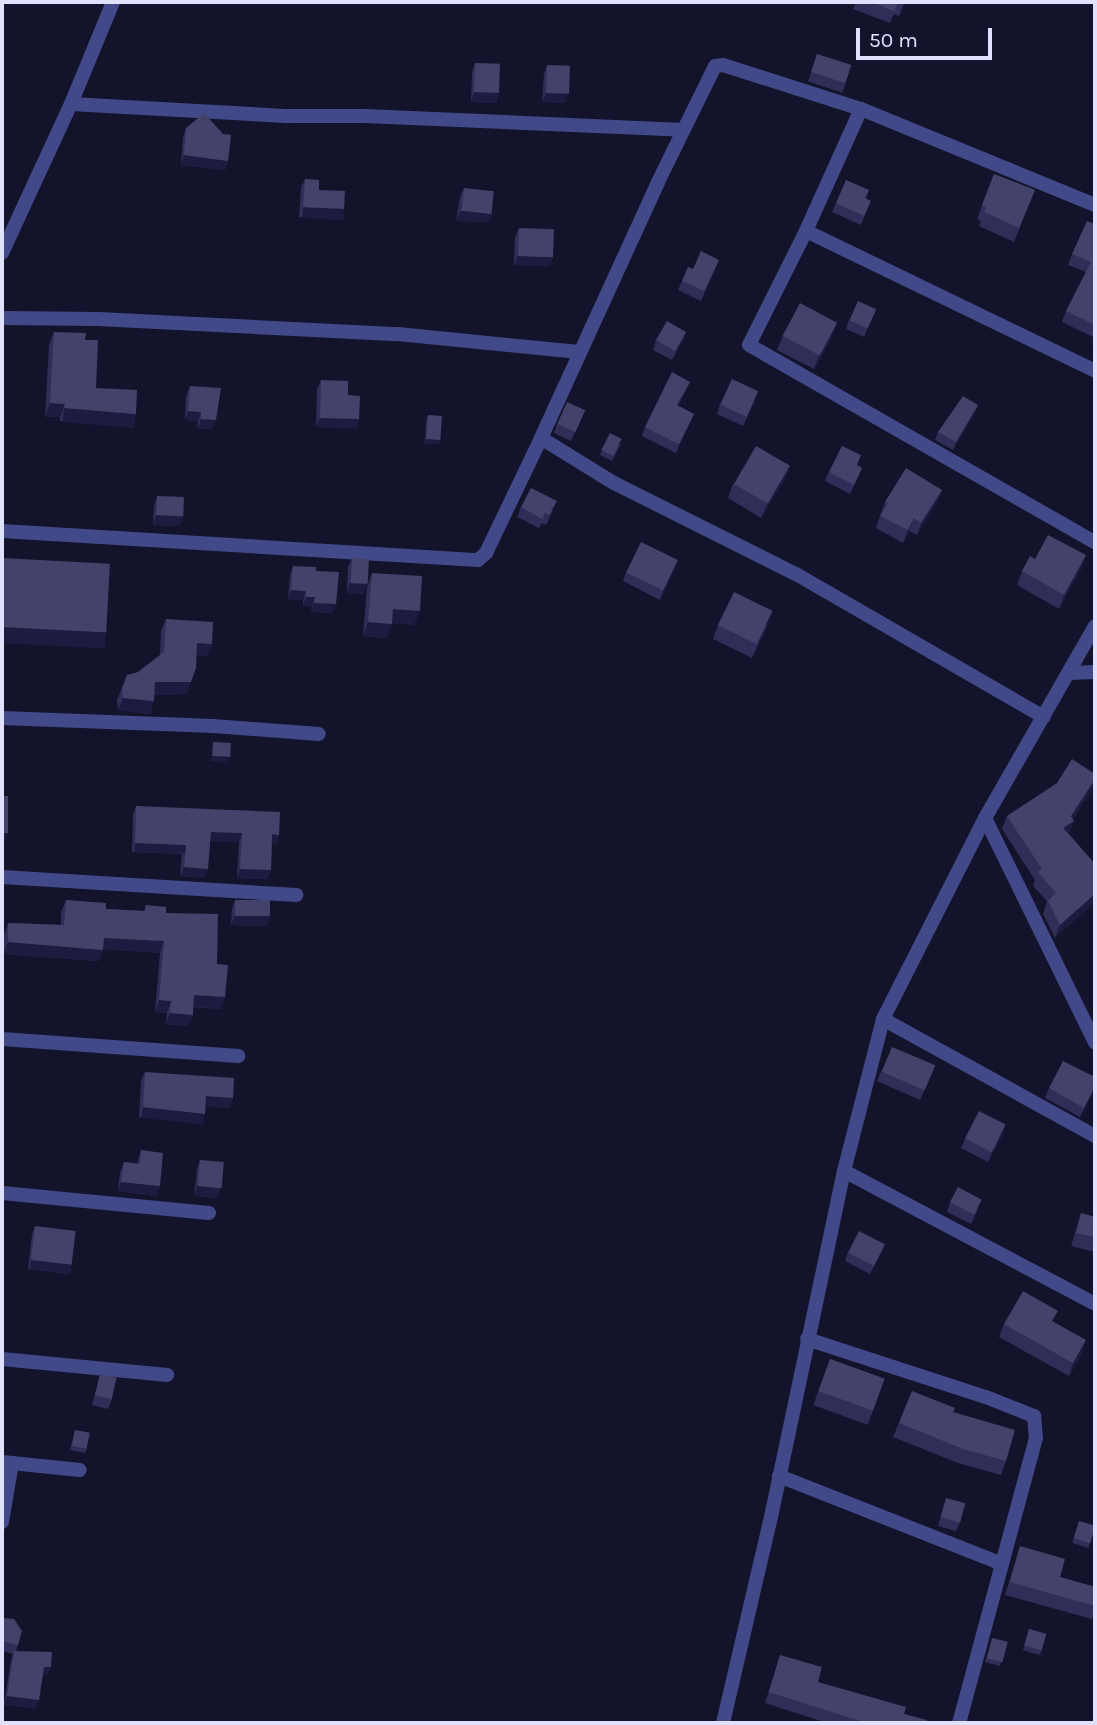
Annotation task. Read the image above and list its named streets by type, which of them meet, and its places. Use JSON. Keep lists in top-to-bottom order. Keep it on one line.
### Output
{"scale_bar":"50 m"}
